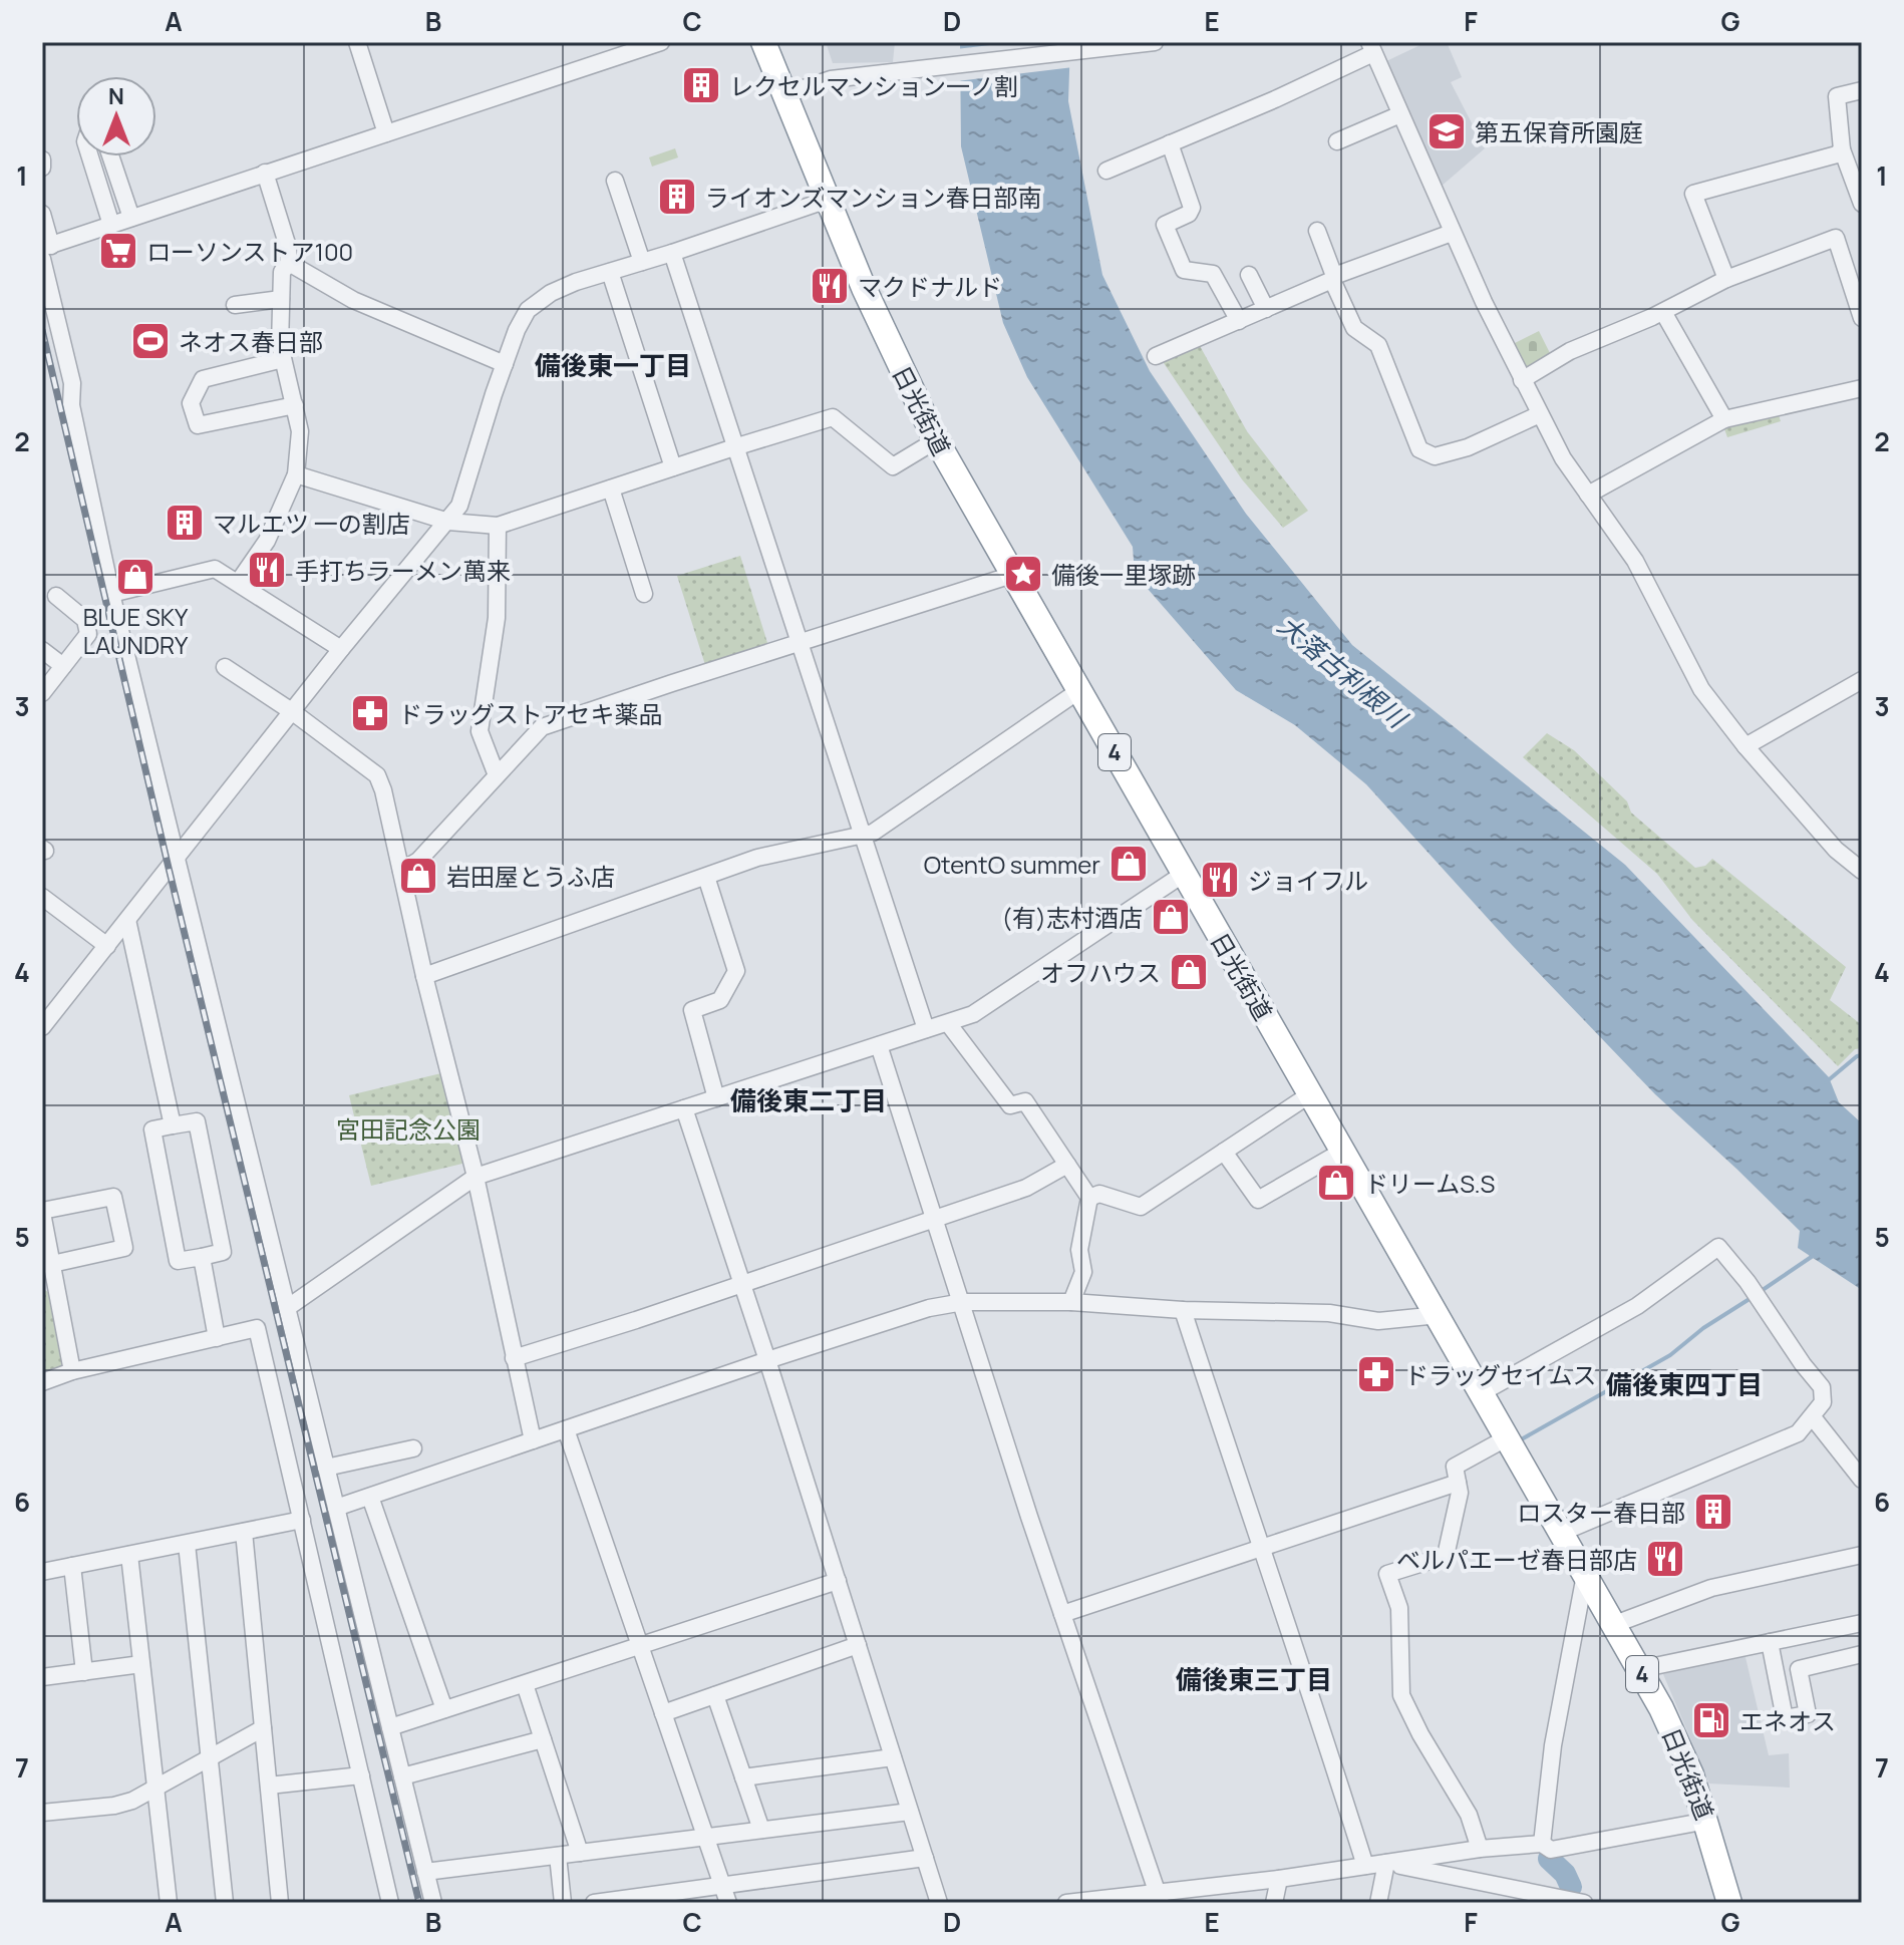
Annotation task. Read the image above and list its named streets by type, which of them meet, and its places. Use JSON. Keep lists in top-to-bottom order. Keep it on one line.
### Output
{"streets":{"highway":["日光街道","4"]},"districts":["備後東一丁目","備後東二丁目","備後東四丁目","備後東三丁目"],"water":["大落古利根川"],"parks":["宮田記念公園"],"places":{"building":["レクセルマンション一ノ割","ライオンズマンション春日部南","マルエツ 一の割店","ロスター春日部"],"school or university":["第五保育所園庭"],"supermarket":["ローソンストア100"],"restaurant":["マクドナルド","手打ちラーメン萬来","ジョイフル","ベルパエーゼ春日部店"],"sports":["ネオス春日部"],"place":["備後一里塚跡"],"shop":["BLUE SKY LAUNDRY","OtentO summer","岩田屋とうふ店","(有)志村酒店","オフハウス","ドリームS.S"],"pharmacy":["ドラッグストアセキ薬品","ドラッグセイムス"],"fuel station":["エネオス"]},"north":"top","grid":{"columns":["A","B","C","D","E","F","G"],"rows":["1","2","3","4","5","6","7"]}}
